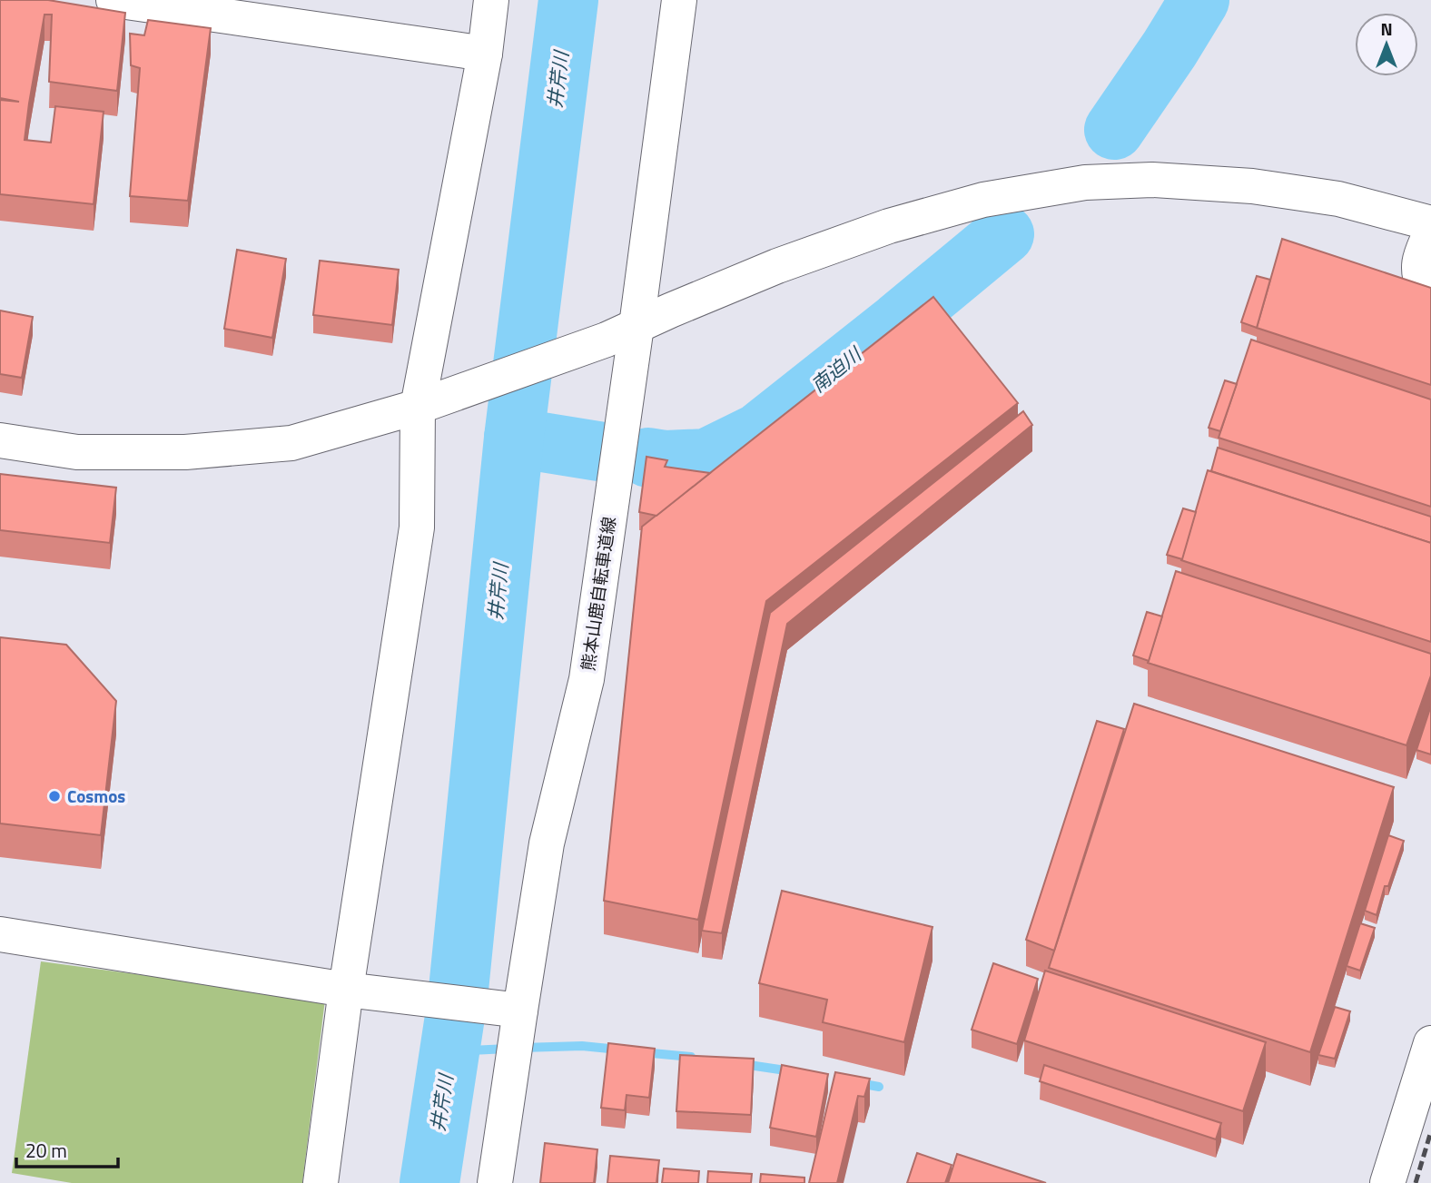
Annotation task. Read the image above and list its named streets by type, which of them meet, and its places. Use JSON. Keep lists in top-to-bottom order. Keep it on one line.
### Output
{"streets":{"street":["熊本山鹿自転車道線"]},"water":["井芹川","南迫川"],"places":["Cosmos"],"scale_bar":"20 m","north":"top"}
